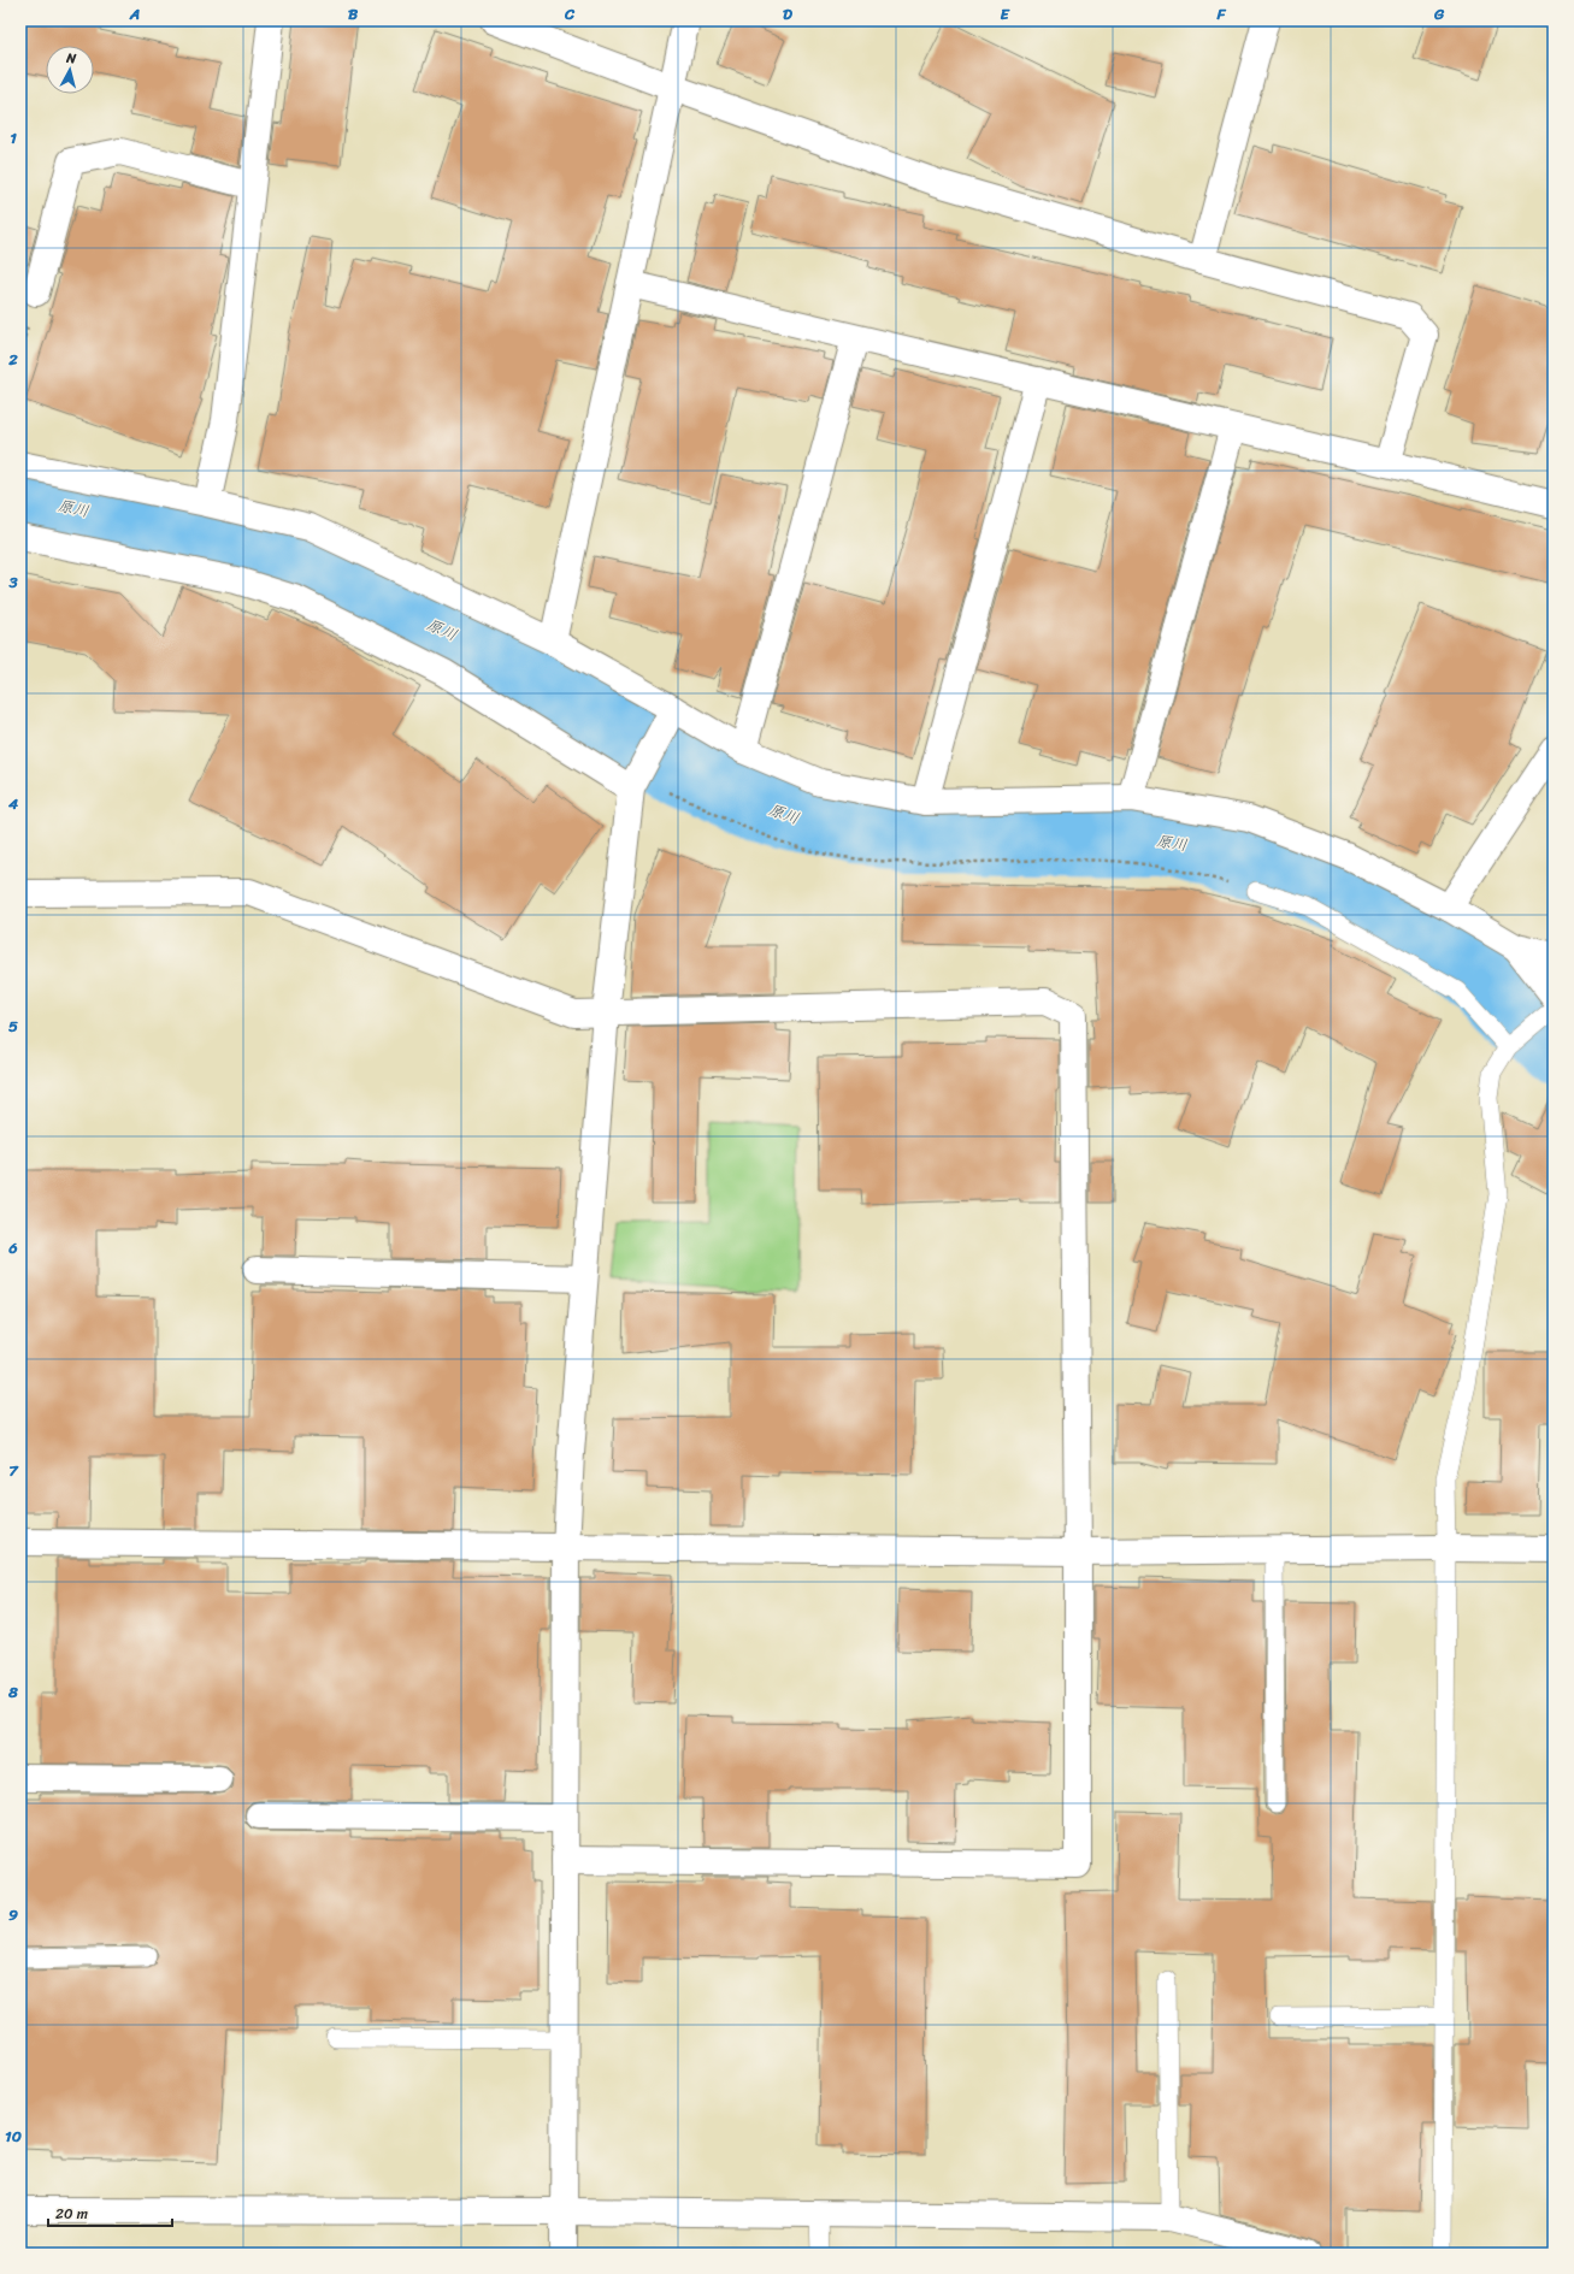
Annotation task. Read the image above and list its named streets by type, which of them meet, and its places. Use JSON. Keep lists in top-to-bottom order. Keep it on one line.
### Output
{"water":["原川"],"scale_bar":"20 m","north":"top","grid":{"columns":["A","B","C","D","E","F","G"],"rows":["1","2","3","4","5","6","7","8","9","10"]}}
